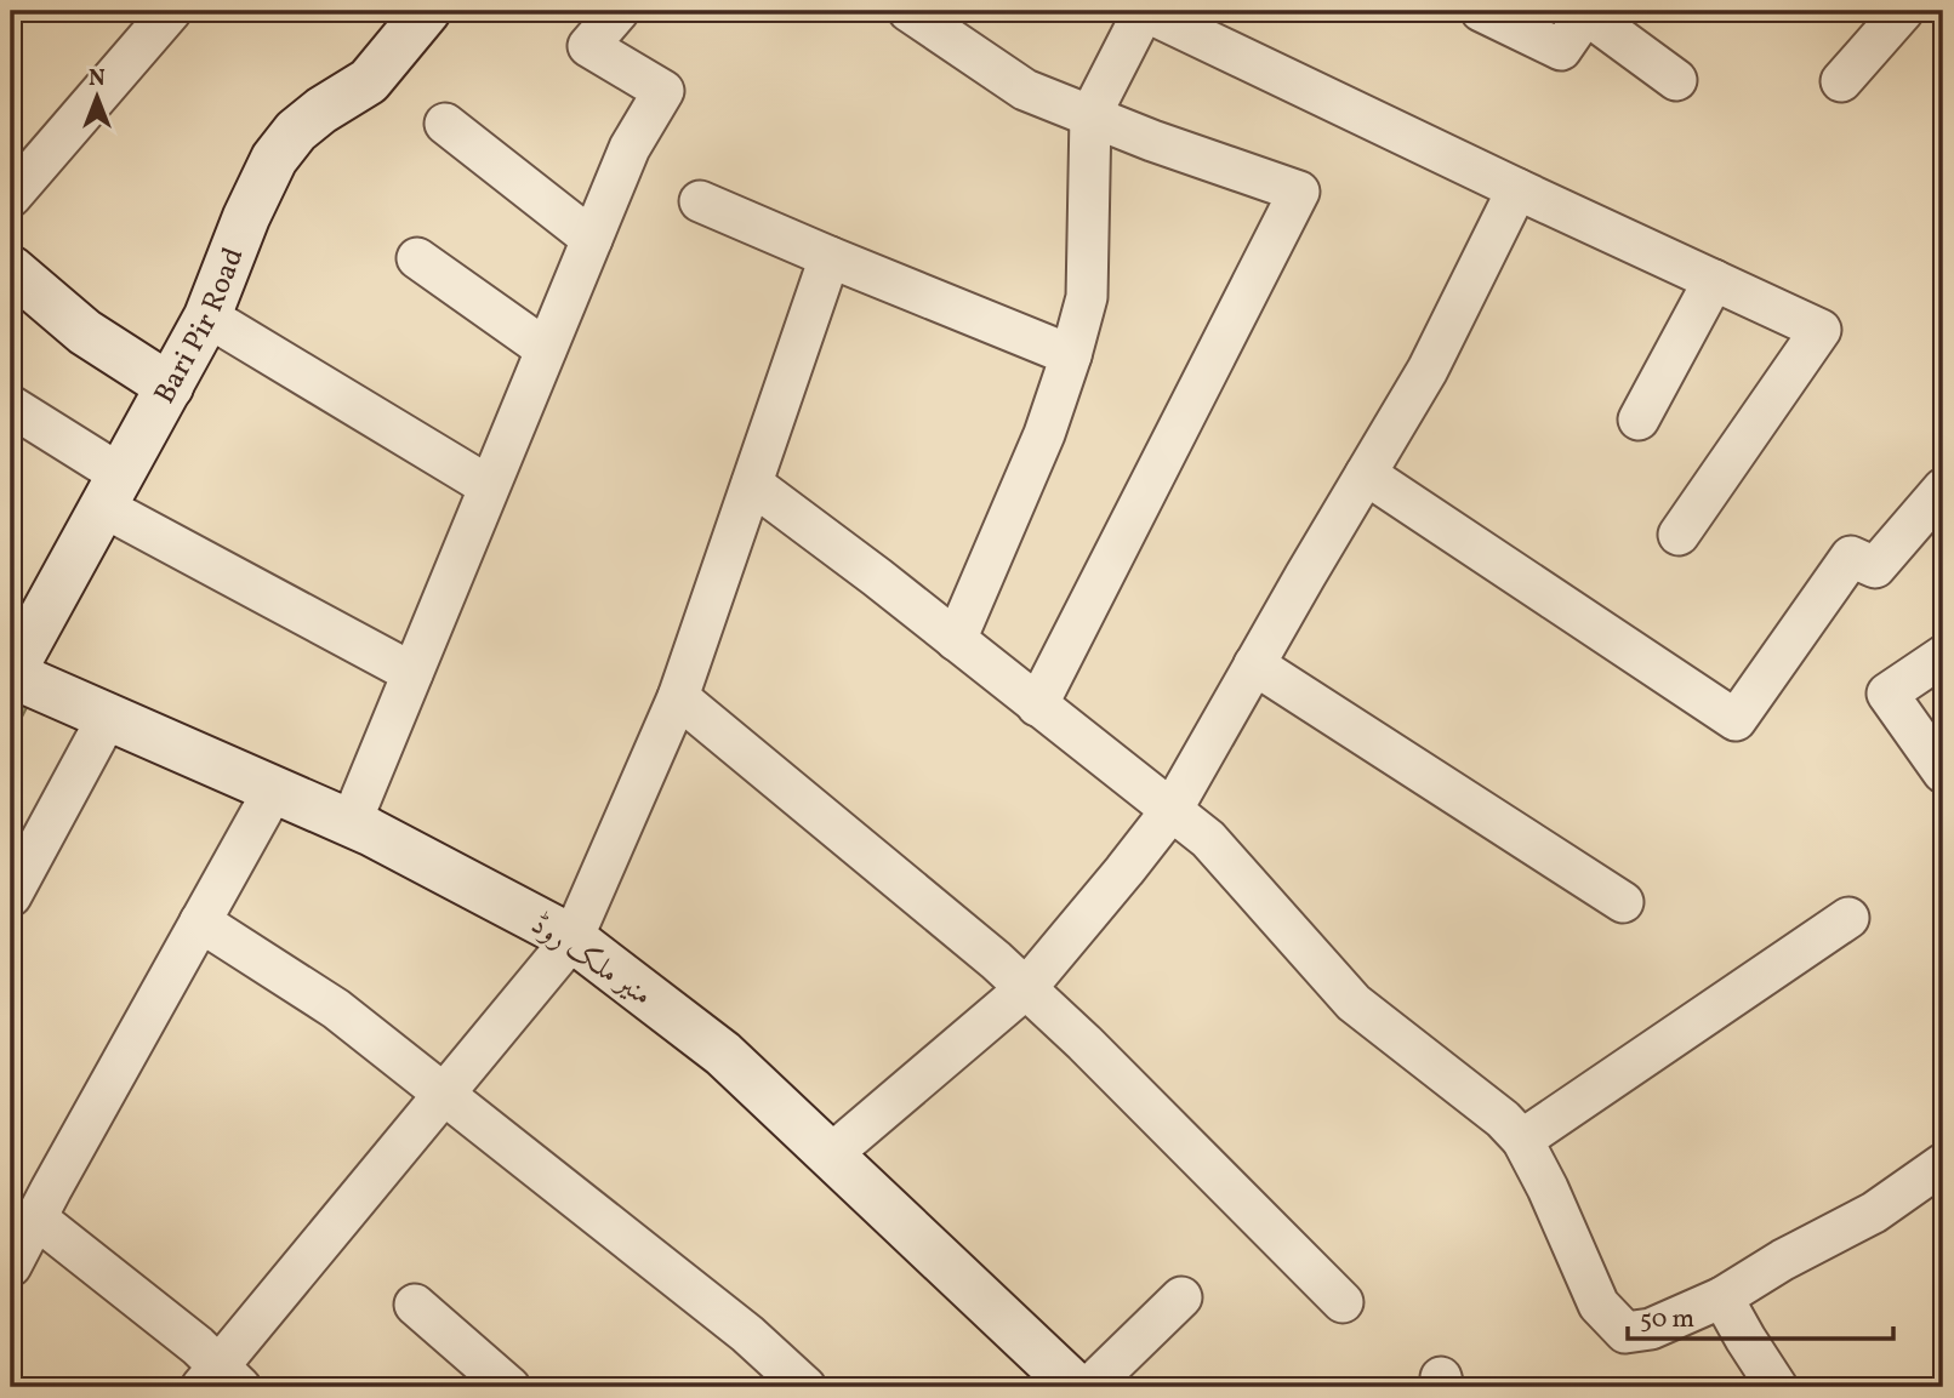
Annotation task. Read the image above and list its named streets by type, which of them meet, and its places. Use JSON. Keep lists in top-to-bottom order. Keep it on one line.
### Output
{"streets":{"street":["Bari Pir Road","منیر ملک روڈ"]},"crossings":[["Bari Pir Road","منیر ملک روڈ"]],"scale_bar":"50 m","north":"top"}
